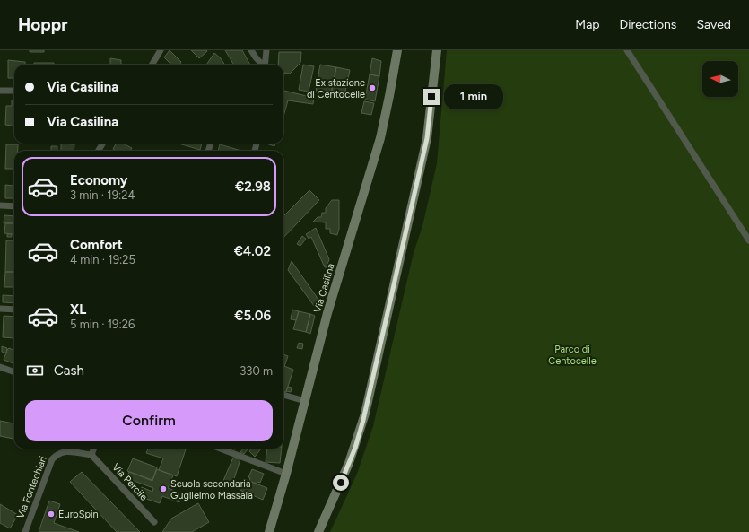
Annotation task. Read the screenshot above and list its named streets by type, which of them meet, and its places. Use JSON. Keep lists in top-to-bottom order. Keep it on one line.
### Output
{"streets":{"main road":["Via Casilina"],"street":["Via Percile","Via Fontechiari"]},"crossings":[["Via Percile","Via Fontechiari"]],"parks":["Parco di Centocelle"],"places":["Ex stazione di Centocelle","Scuola secondaria Guglielmo Massaia","EuroSpin"],"north":"left","page":{"header":"Hoppr","nav":["Map","Directions","Saved"],"banner":["Via Casilina","Via Casilina"],"bubble":"1 min","list":[{"name":"Economy","note":"3 min · 19:24","value":"€2.98"},{"name":"Comfort","note":"4 min · 19:25","value":"€4.02"},{"name":"XL","note":"5 min · 19:26","value":"€5.06"}],"pay":["Cash","330 m"],"buttons":"Confirm"}}
